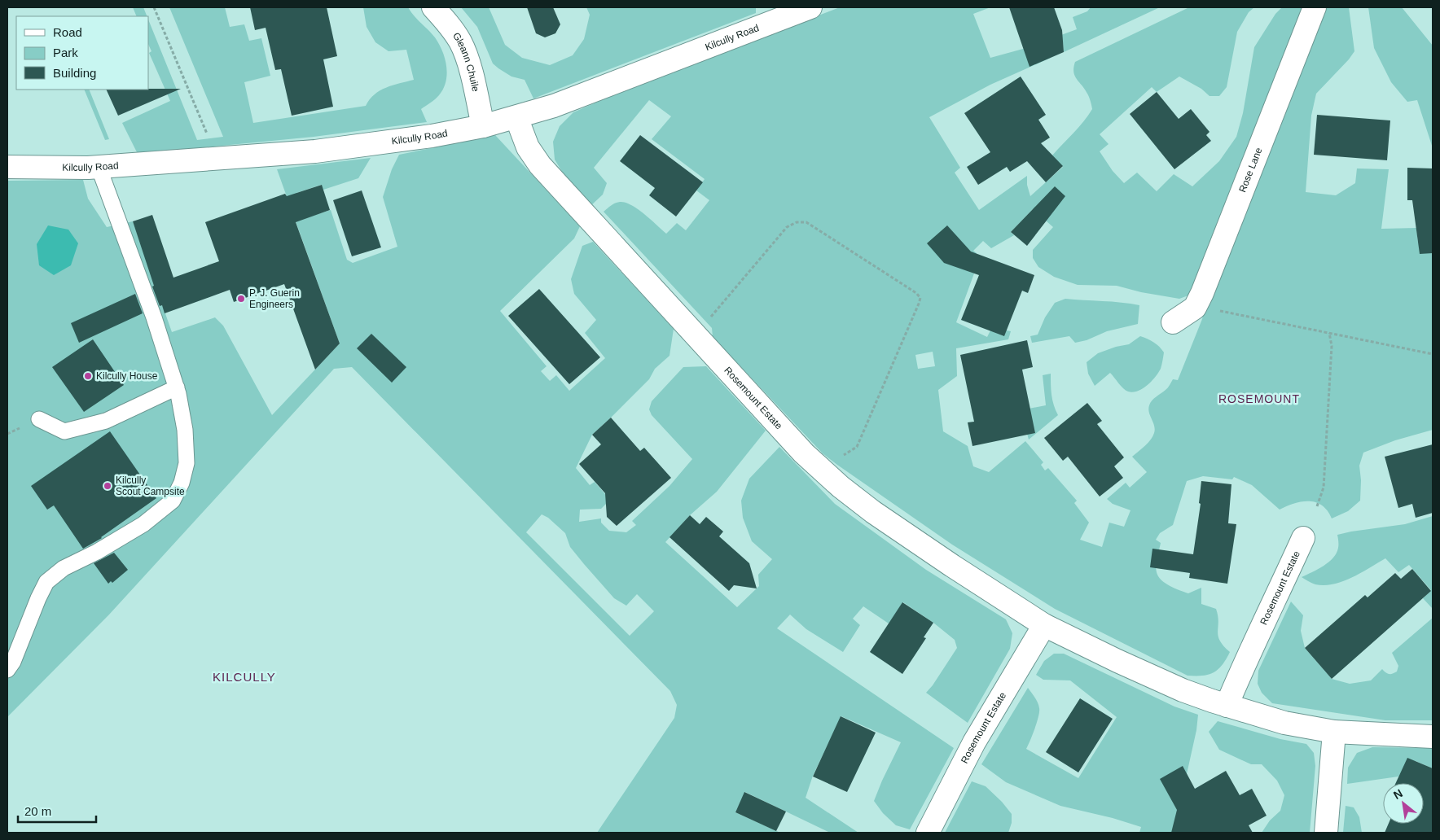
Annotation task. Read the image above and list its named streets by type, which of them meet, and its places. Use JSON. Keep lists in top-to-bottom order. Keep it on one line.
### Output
{"streets":{"street":["Kilcully Road","Gleann Chuile","Rose Lane","Rosemount Estate"]},"crossings":[["Kilcully Road","Gleann Chuile"],["Kilcully Road","Rosemount Estate"]],"districts":["ROSEMOUNT","KILCULLY"],"places":["P. J. Guerin Engineers","Kilcully House","Kilcully Scout Campsite"],"legend":["Road","Park","Building"],"scale_bar":"20 m","north":"top left"}
